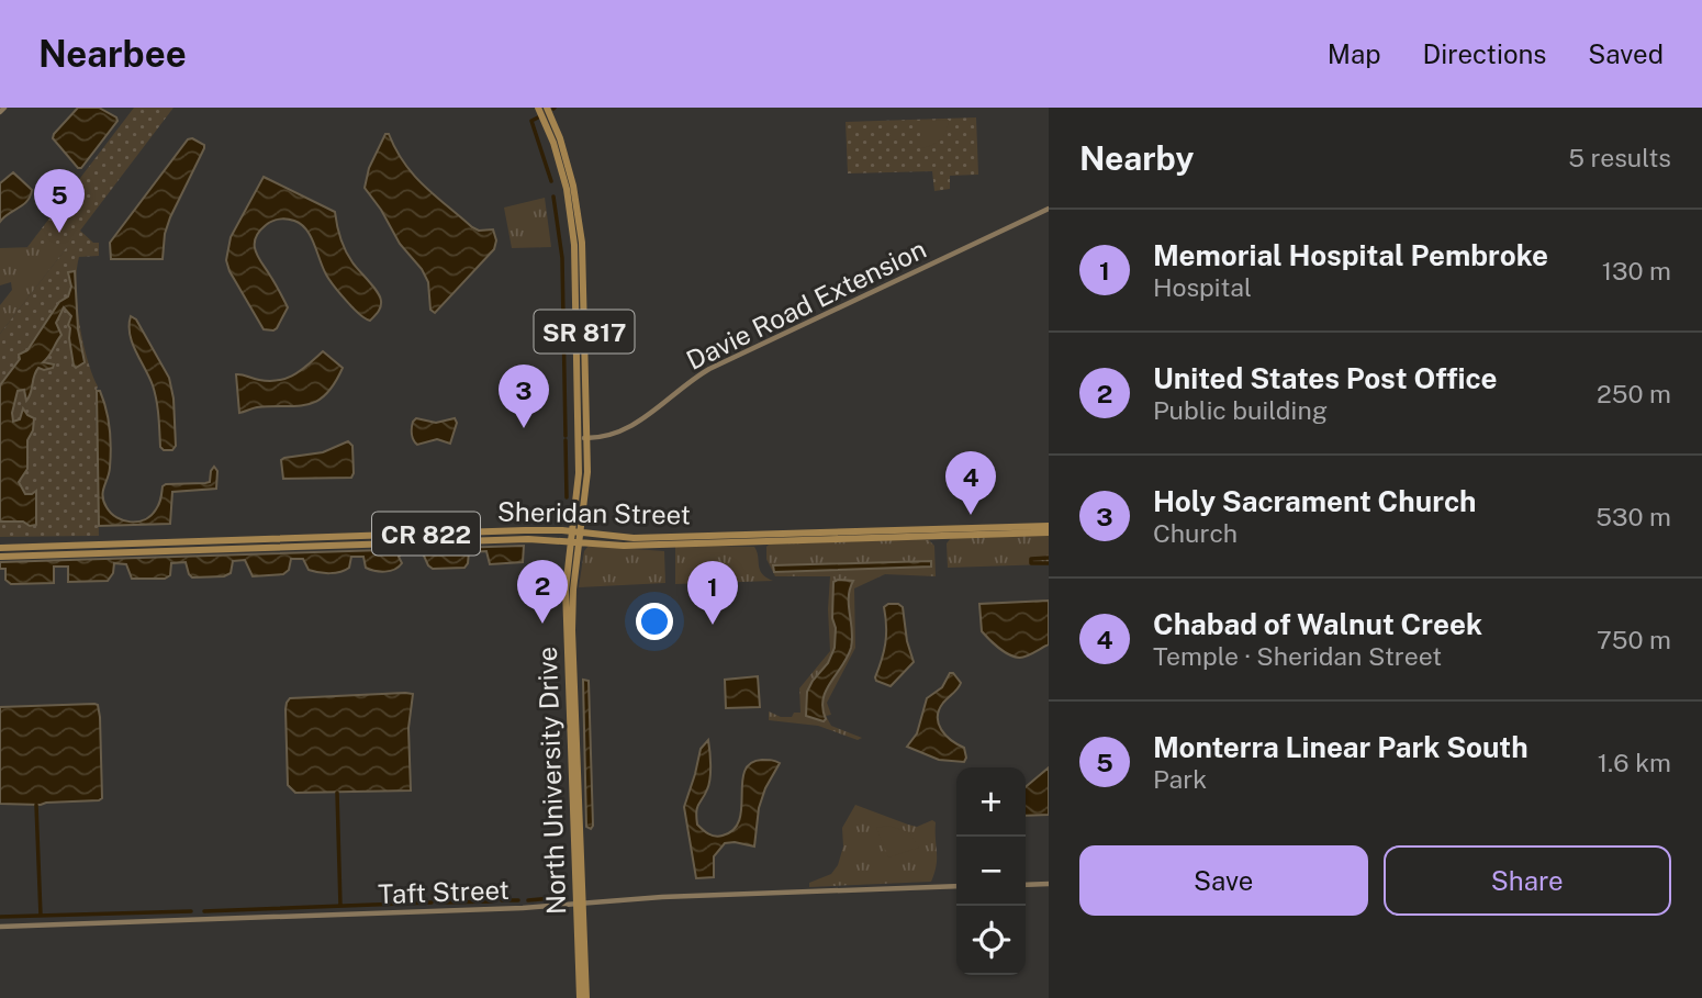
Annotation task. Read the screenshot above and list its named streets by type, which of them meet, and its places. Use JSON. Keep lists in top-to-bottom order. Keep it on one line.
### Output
{"streets":{"main road":["SR 817","Sheridan Street","CR 822","North University Drive"],"street":["Davie Road Extension","Taft Street"]},"crossings":[["Davie Road Extension","North University Drive"],["Sheridan Street","North University Drive"],["North University Drive","Taft Street"]],"page":{"header":"Nearbee","nav":["Map","Directions","Saved"],"heading":["Nearby","5 results"],"pins":["5","3","4","2","1"],"list":[{"mark":"1","name":"Memorial Hospital Pembroke","note":"Hospital","value":"130 m"},{"mark":"2","name":"United States Post Office","note":"Public building","value":"250 m"},{"mark":"3","name":"Holy Sacrament Church","note":"Church","value":"530 m"},{"mark":"4","name":"Chabad of Walnut Creek","note":"Temple · Sheridan Street","value":"750 m"},{"mark":"5","name":"Monterra Linear Park South","note":"Park","value":"1.6 km"}],"map_buttons":["+","−"],"buttons":["Save","Share"]}}
